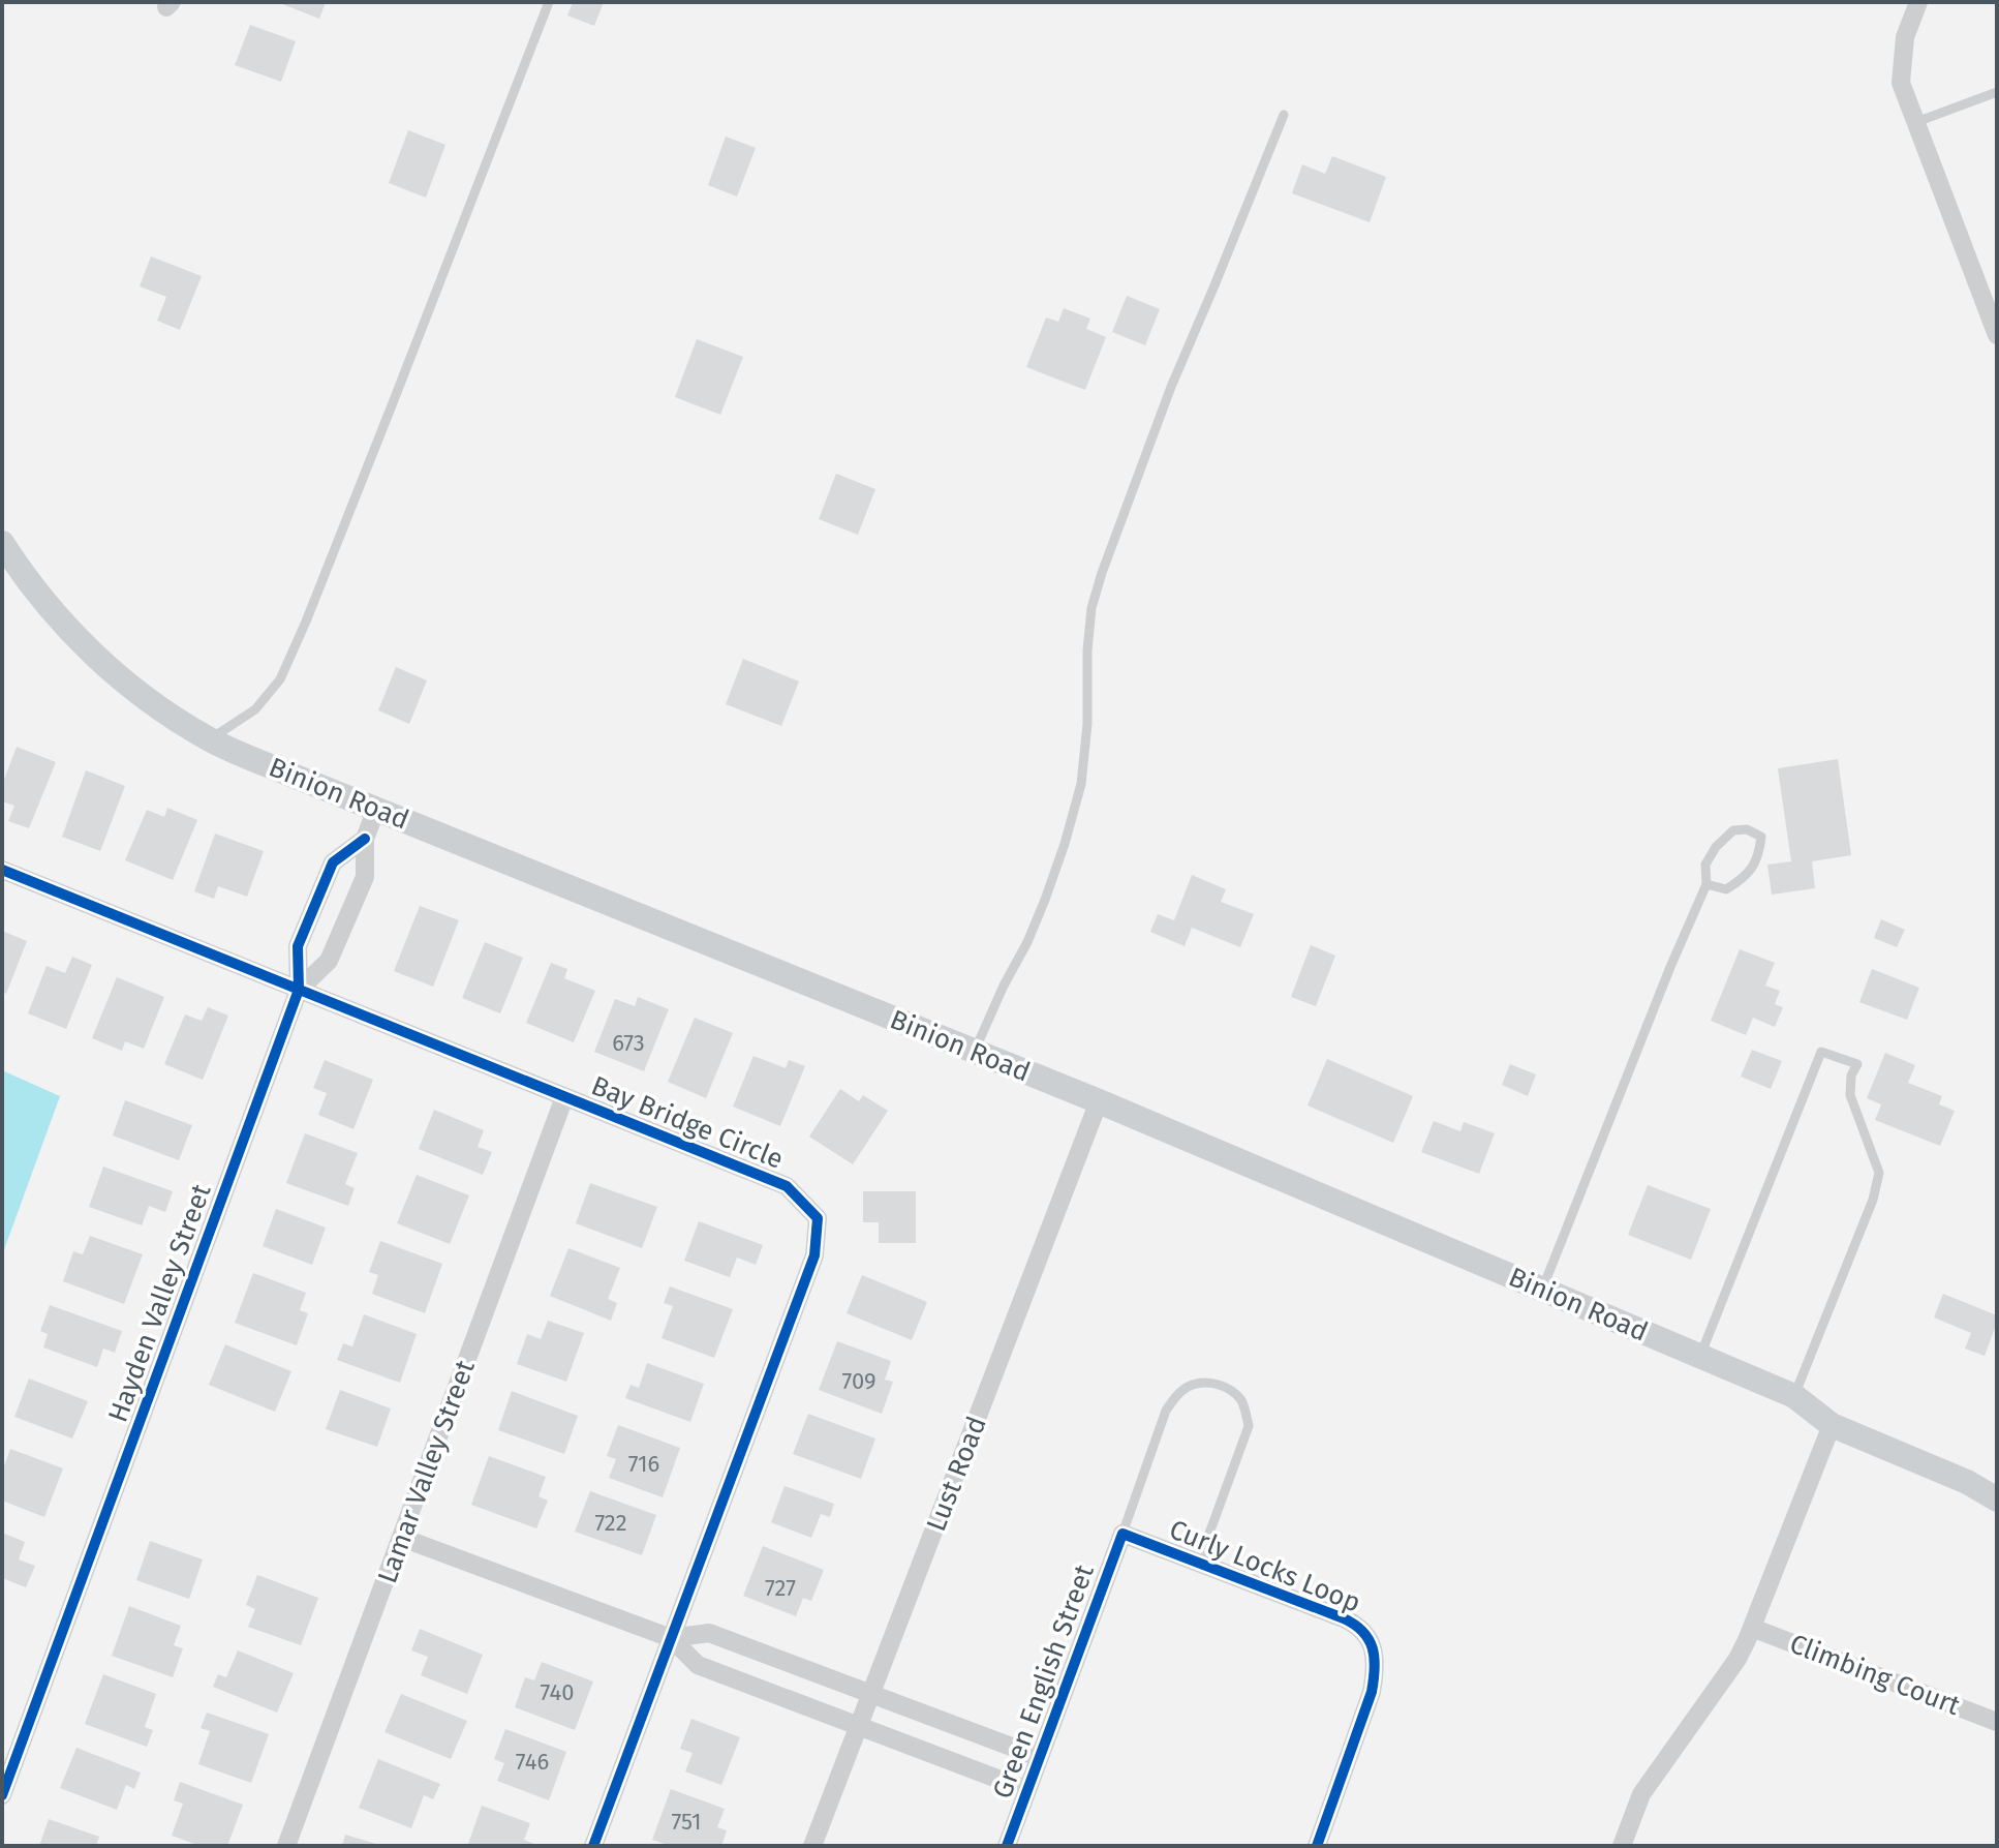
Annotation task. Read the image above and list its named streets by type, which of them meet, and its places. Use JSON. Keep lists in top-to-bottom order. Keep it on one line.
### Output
{"streets":{"main road":["Binion Road"],"street":["Bay Bridge Circle","Hayden Valley Street","Lamar Valley Street","Lust Road","Curly Locks Loop","Climbing Court","Green English Street"]},"crossings":[["Binion Road","Hayden Valley Street"],["Binion Road","Lust Road"],["Bay Bridge Circle","Hayden Valley Street"],["Bay Bridge Circle","Lamar Valley Street"],["Curly Locks Loop","Green English Street"]],"house_numbers":["673","709","716","722","727","740","746","751"]}
